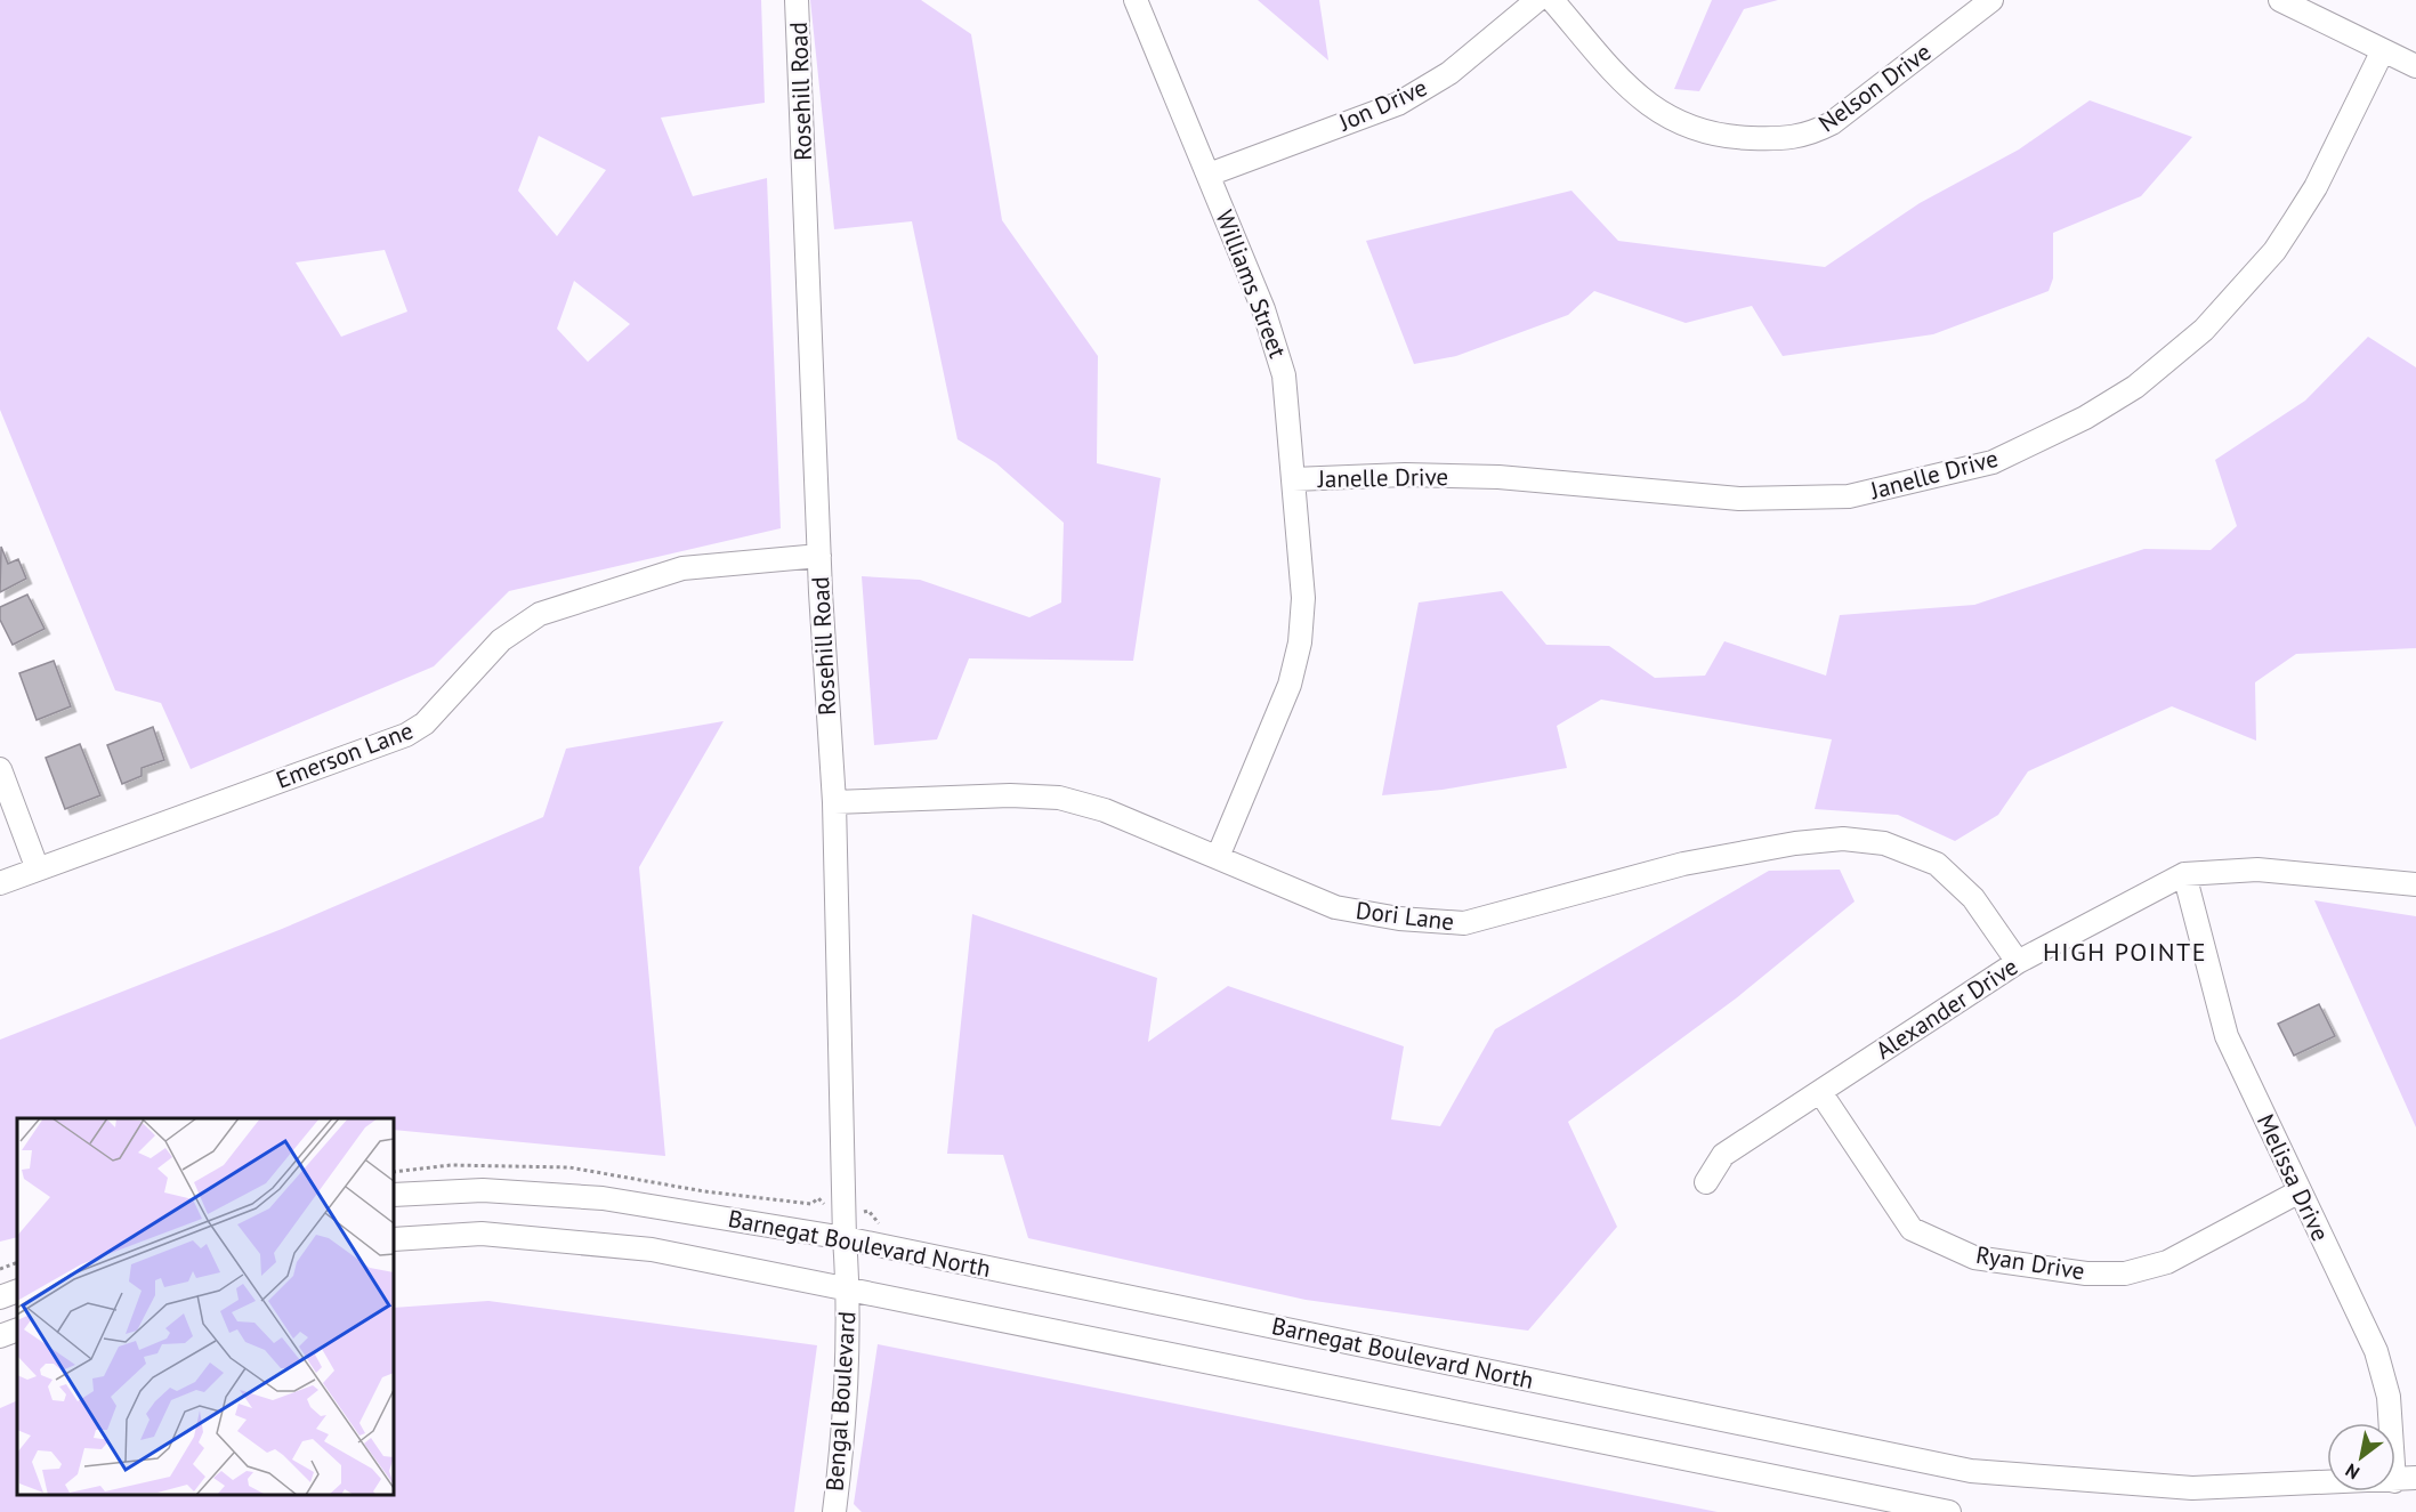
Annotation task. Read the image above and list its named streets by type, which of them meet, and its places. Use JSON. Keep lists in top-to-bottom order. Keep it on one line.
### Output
{"streets":{"street":["Nelson Drive","Rosehill Road","Jon Drive","Williams Street","Janelle Drive","Emerson Lane","Dori Lane","Alexander Drive","Melissa Drive","Barnegat Boulevard North","Ryan Drive","Bengal Boulevard"]},"crossings":[["Rosehill Road","Emerson Lane"],["Rosehill Road","Dori Lane"],["Rosehill Road","Barnegat Boulevard North"],["Rosehill Road","Bengal Boulevard"],["Jon Drive","Williams Street"],["Williams Street","Janelle Drive"],["Williams Street","Dori Lane"],["Dori Lane","Alexander Drive"],["Alexander Drive","Melissa Drive"],["Alexander Drive","Ryan Drive"],["Melissa Drive","Barnegat Boulevard North"],["Melissa Drive","Ryan Drive"],["Barnegat Boulevard North","Bengal Boulevard"]],"districts":["HIGH POINTE"],"north":"bottom left"}
